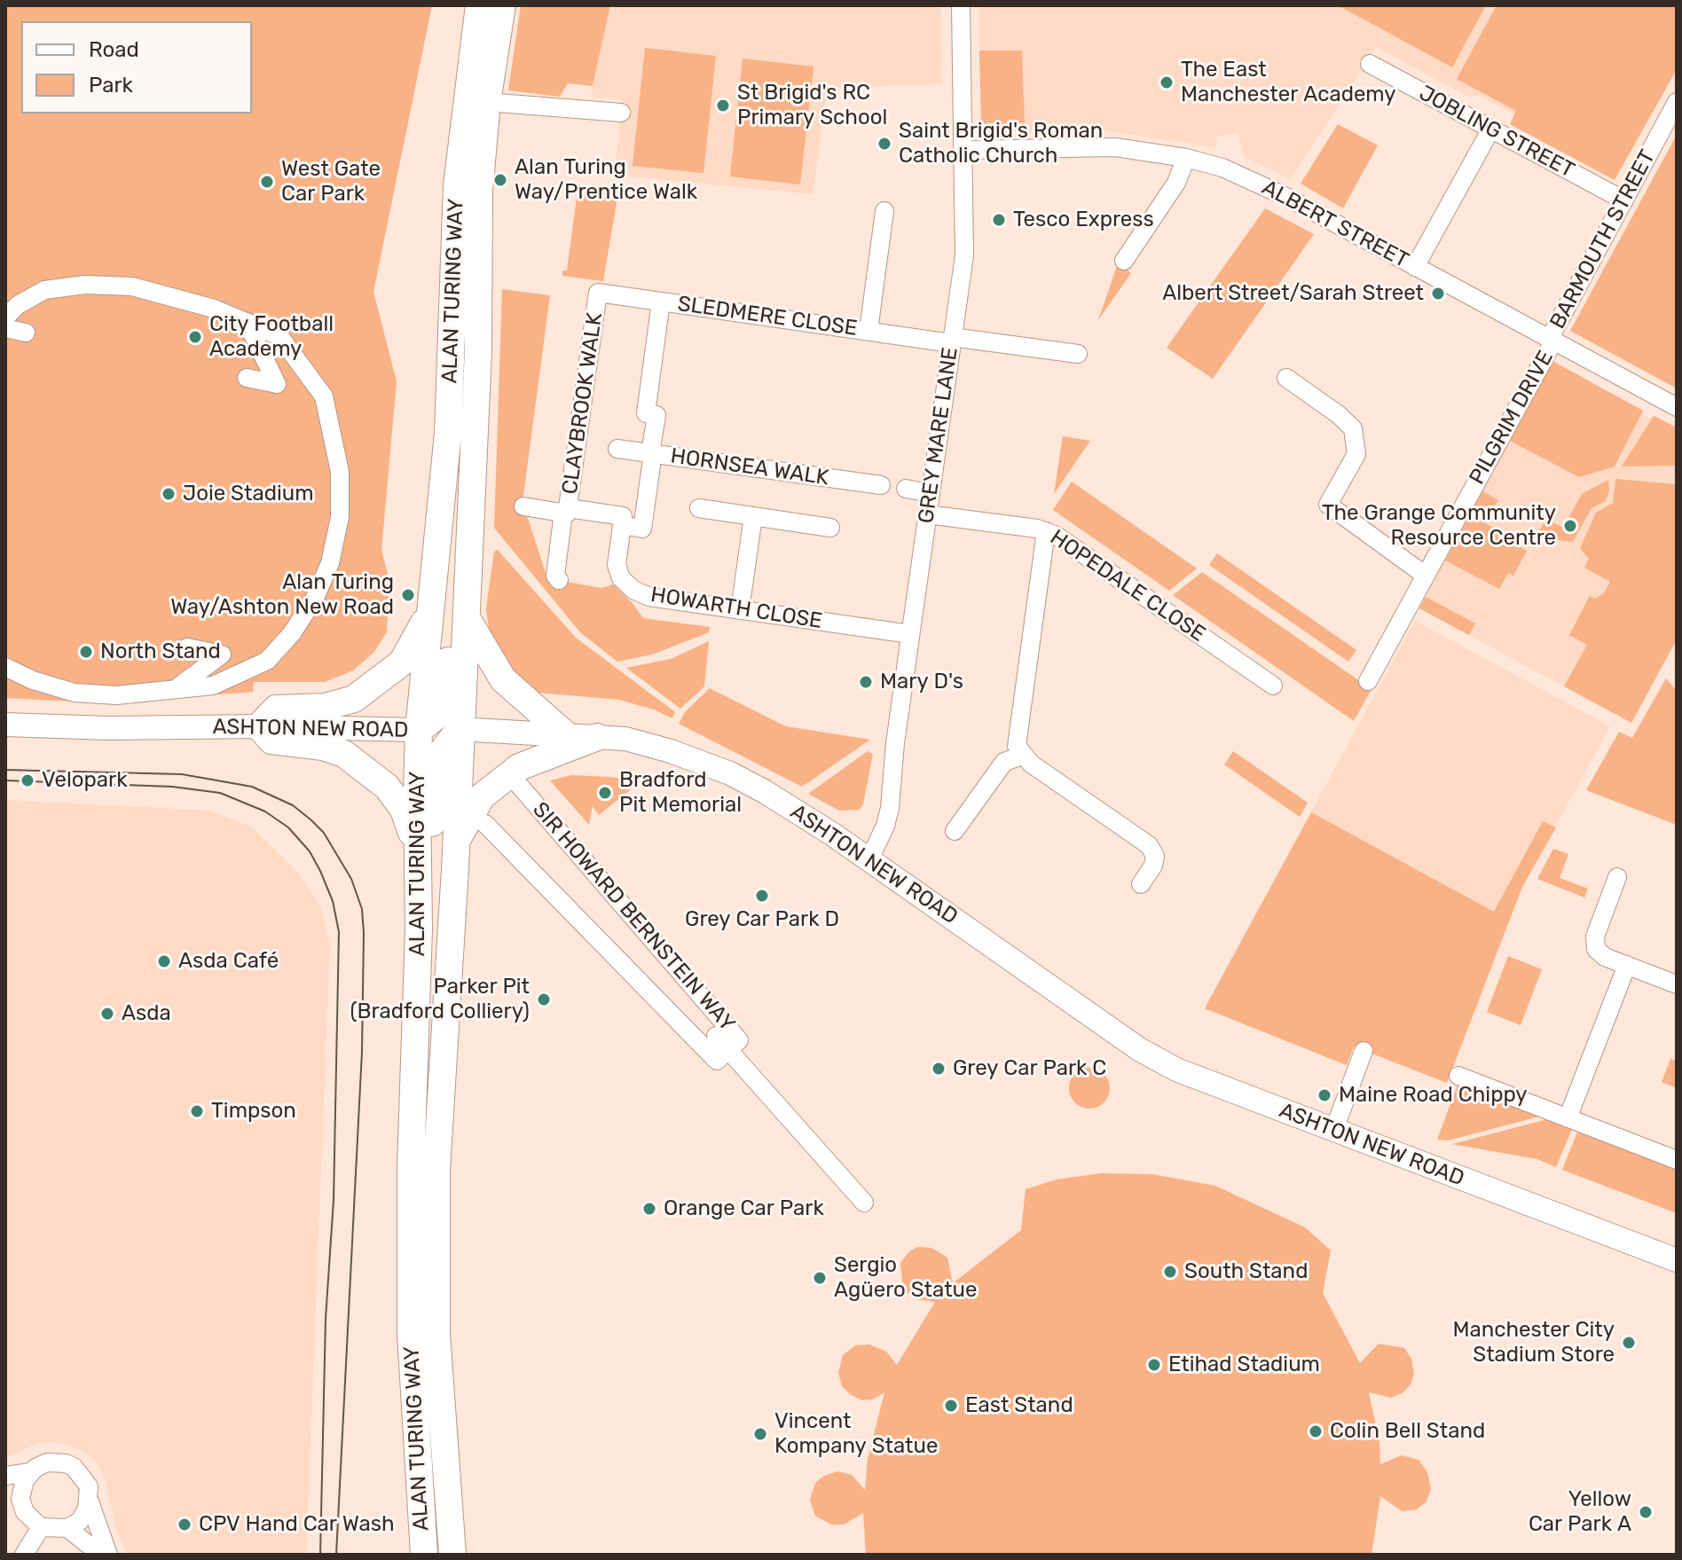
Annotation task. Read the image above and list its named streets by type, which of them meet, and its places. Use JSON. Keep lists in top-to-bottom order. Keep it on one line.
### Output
{"streets":{"highway":["ALAN TURING WAY","ASHTON NEW ROAD"],"street":["JOBLING STREET","ALBERT STREET","BARMOUTH STREET","SLEDMERE CLOSE","CLAYBROOK WALK","PILGRIM DRIVE","GREY MARE LANE","HORNSEA WALK","HOPEDALE CLOSE","HOWARTH CLOSE","SIR HOWARD BERNSTEIN WAY"]},"crossings":[["JOBLING STREET","BARMOUTH STREET"],["ALBERT STREET","BARMOUTH STREET"],["ALBERT STREET","PILGRIM DRIVE"],["ALBERT STREET","GREY MARE LANE"],["BARMOUTH STREET","PILGRIM DRIVE"],["ALAN TURING WAY","ASHTON NEW ROAD"],["SLEDMERE CLOSE","CLAYBROOK WALK"],["SLEDMERE CLOSE","GREY MARE LANE"],["SLEDMERE CLOSE","HORNSEA WALK"],["SLEDMERE CLOSE","HOWARTH CLOSE"],["GREY MARE LANE","HOPEDALE CLOSE"],["GREY MARE LANE","HOWARTH CLOSE"],["GREY MARE LANE","ASHTON NEW ROAD"]],"places":["The East Manchester Academy","St Brigid's RC Primary School","Saint Brigid's Roman Catholic Church","Alan Turing Way/Prentice Walk","West Gate Car Park","Tesco Express","Albert Street/Sarah Street","City Football Academy","Joie Stadium","The Grange Community Resource Centre","Alan Turing Way/Ashton New Road","North Stand","Mary D's","Velopark","Bradford Pit Memorial","Grey Car Park D","Asda Café","Parker Pit (Bradford Colliery)","Asda","Grey Car Park C","Maine Road Chippy","Timpson","Orange Car Park","South Stand","Sergio Agüero Statue","Manchester City Stadium Store","Etihad Stadium","East Stand","Colin Bell Stand","Vincent Kompany Statue","Yellow Car Park A","CPV Hand Car Wash"],"legend":["Road","Park"]}
